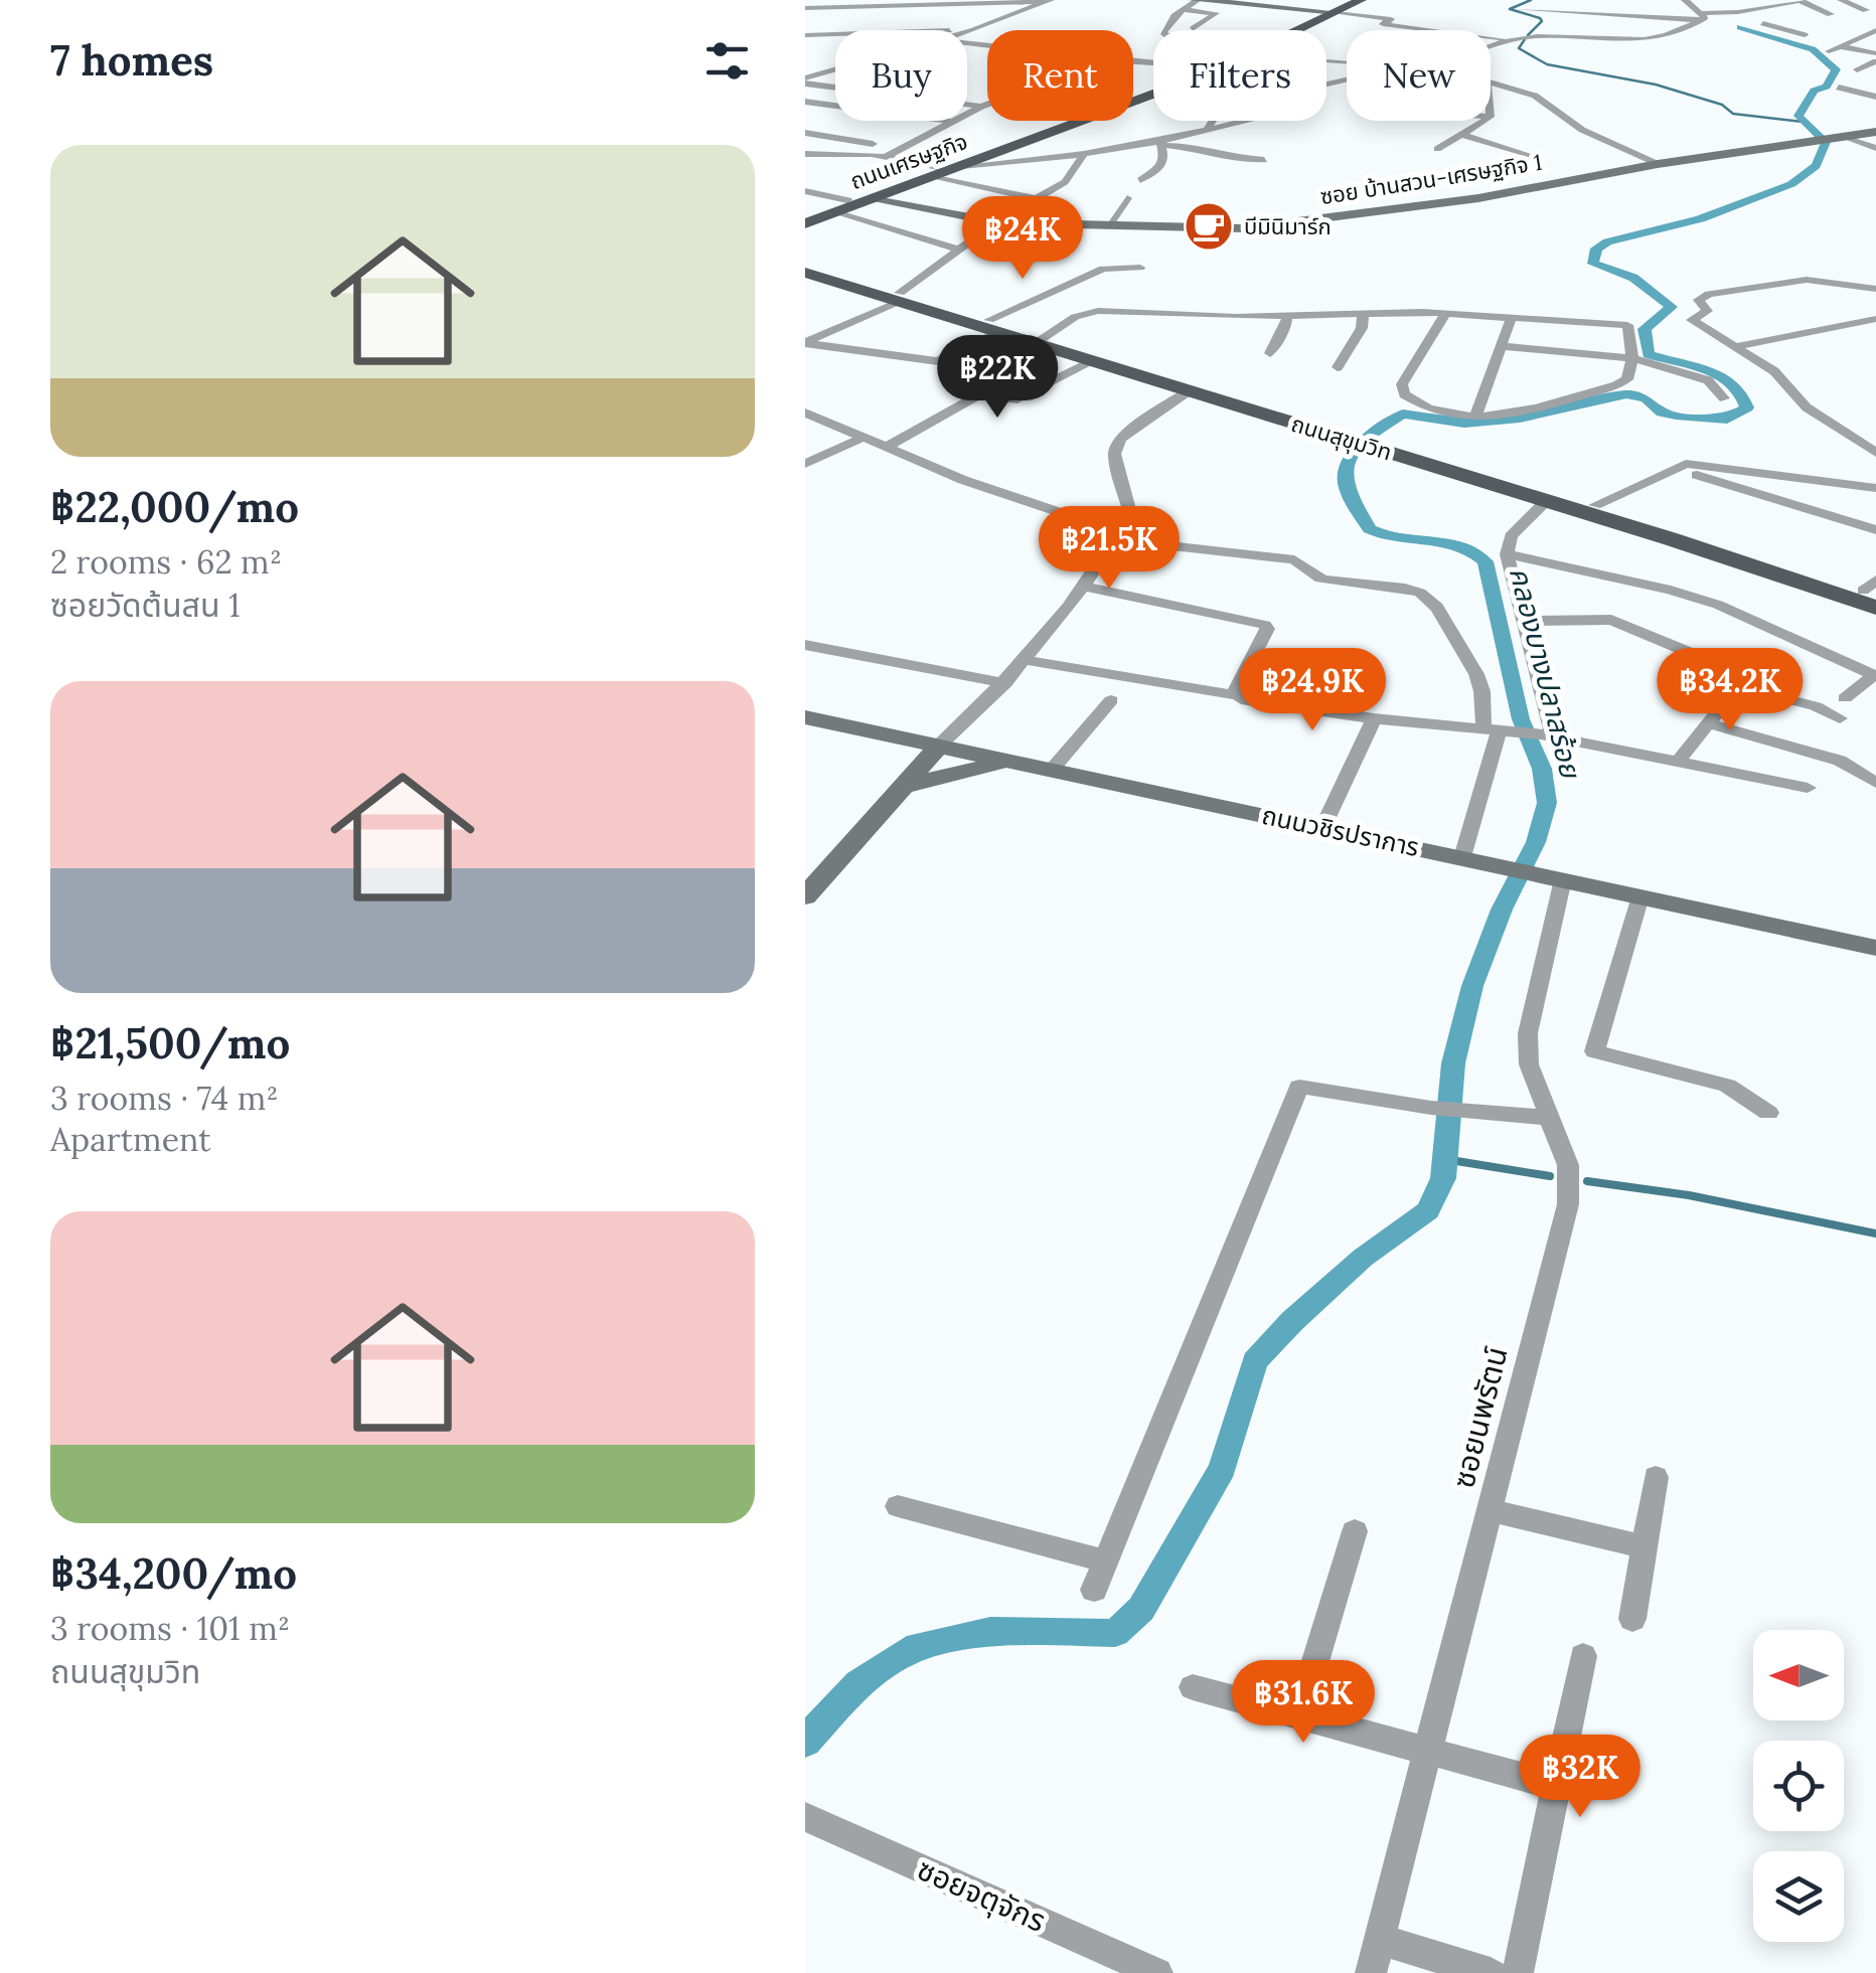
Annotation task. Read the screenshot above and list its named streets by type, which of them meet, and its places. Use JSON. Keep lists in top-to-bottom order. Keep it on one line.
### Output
{"streets":{"main road":["ถนนเศรษฐกิจ","ถนนสุขุมวิท"],"street":["ซอย บ้านสวน-เศรษฐกิจ 1","ถนนวชิรปราการ","ซอยนพรัตน์","ซอยจตุจักร"]},"crossings":[["ถนนเศรษฐกิจ","ซอย บ้านสวน-เศรษฐกิจ 1"],["ถนนวชิรปราการ","ซอยนพรัตน์"]],"water":["คลองบางปลาสร้อย"],"places":{"cafe":["บีมินิมาร์ก"]},"north":"left","page":{"heading":"7 homes","chip":["Buy","Rent","Filters","New"],"list":[{"name":"฿22,000/mo","note":"2 rooms · 62 m² · ซอยวัดต้นสน 1"},{"name":"฿21,500/mo","note":"3 rooms · 74 m² · Apartment"},{"name":"฿34,200/mo","note":"3 rooms · 101 m² · ถนนสุขุมวิท"}],"price":["฿24K","฿22K","฿21.5K","฿24.9K","฿34.2K","฿31.6K","฿32K"]}}
